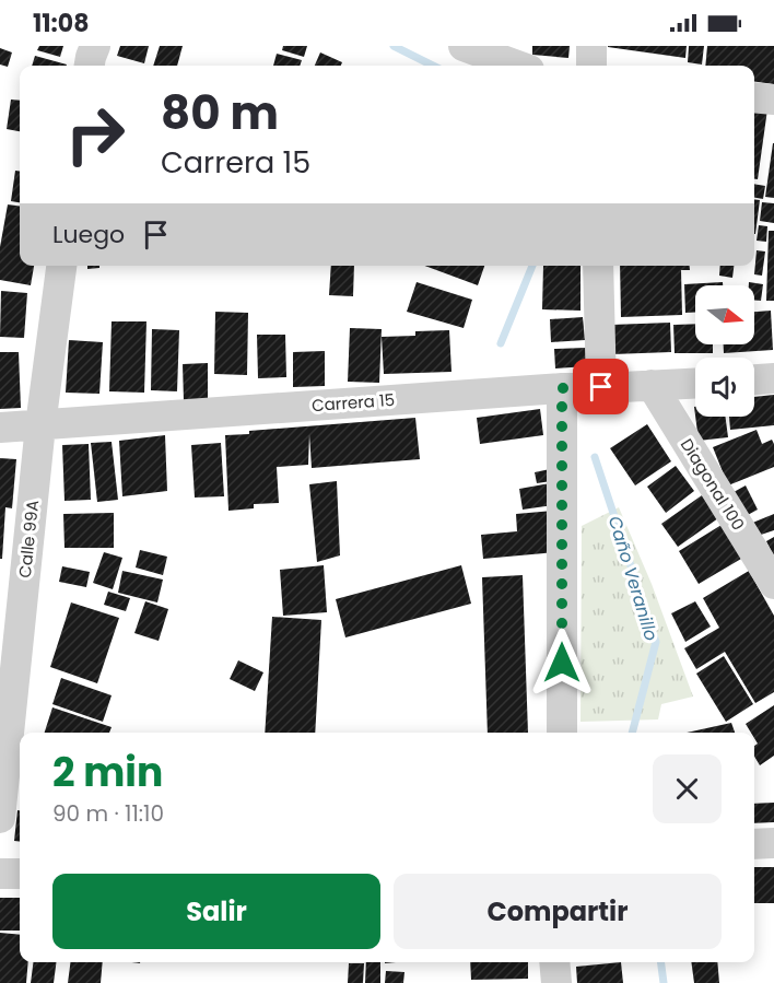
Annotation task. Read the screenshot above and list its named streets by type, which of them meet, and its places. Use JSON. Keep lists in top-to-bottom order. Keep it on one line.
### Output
{"streets":{"street":["Carrera 15","Diagonal 100","Calle 99A"]},"crossings":[["Carrera 15","Diagonal 100"],["Carrera 15","Calle 99A"]],"water":["Caño Veranillo"],"north":"right","page":{"status":"11:08","turn":["80 m","Carrera 15"],"then":"Luego","heading":["2 min","90 m · 11:10"],"buttons":["Salir","Compartir"]}}
